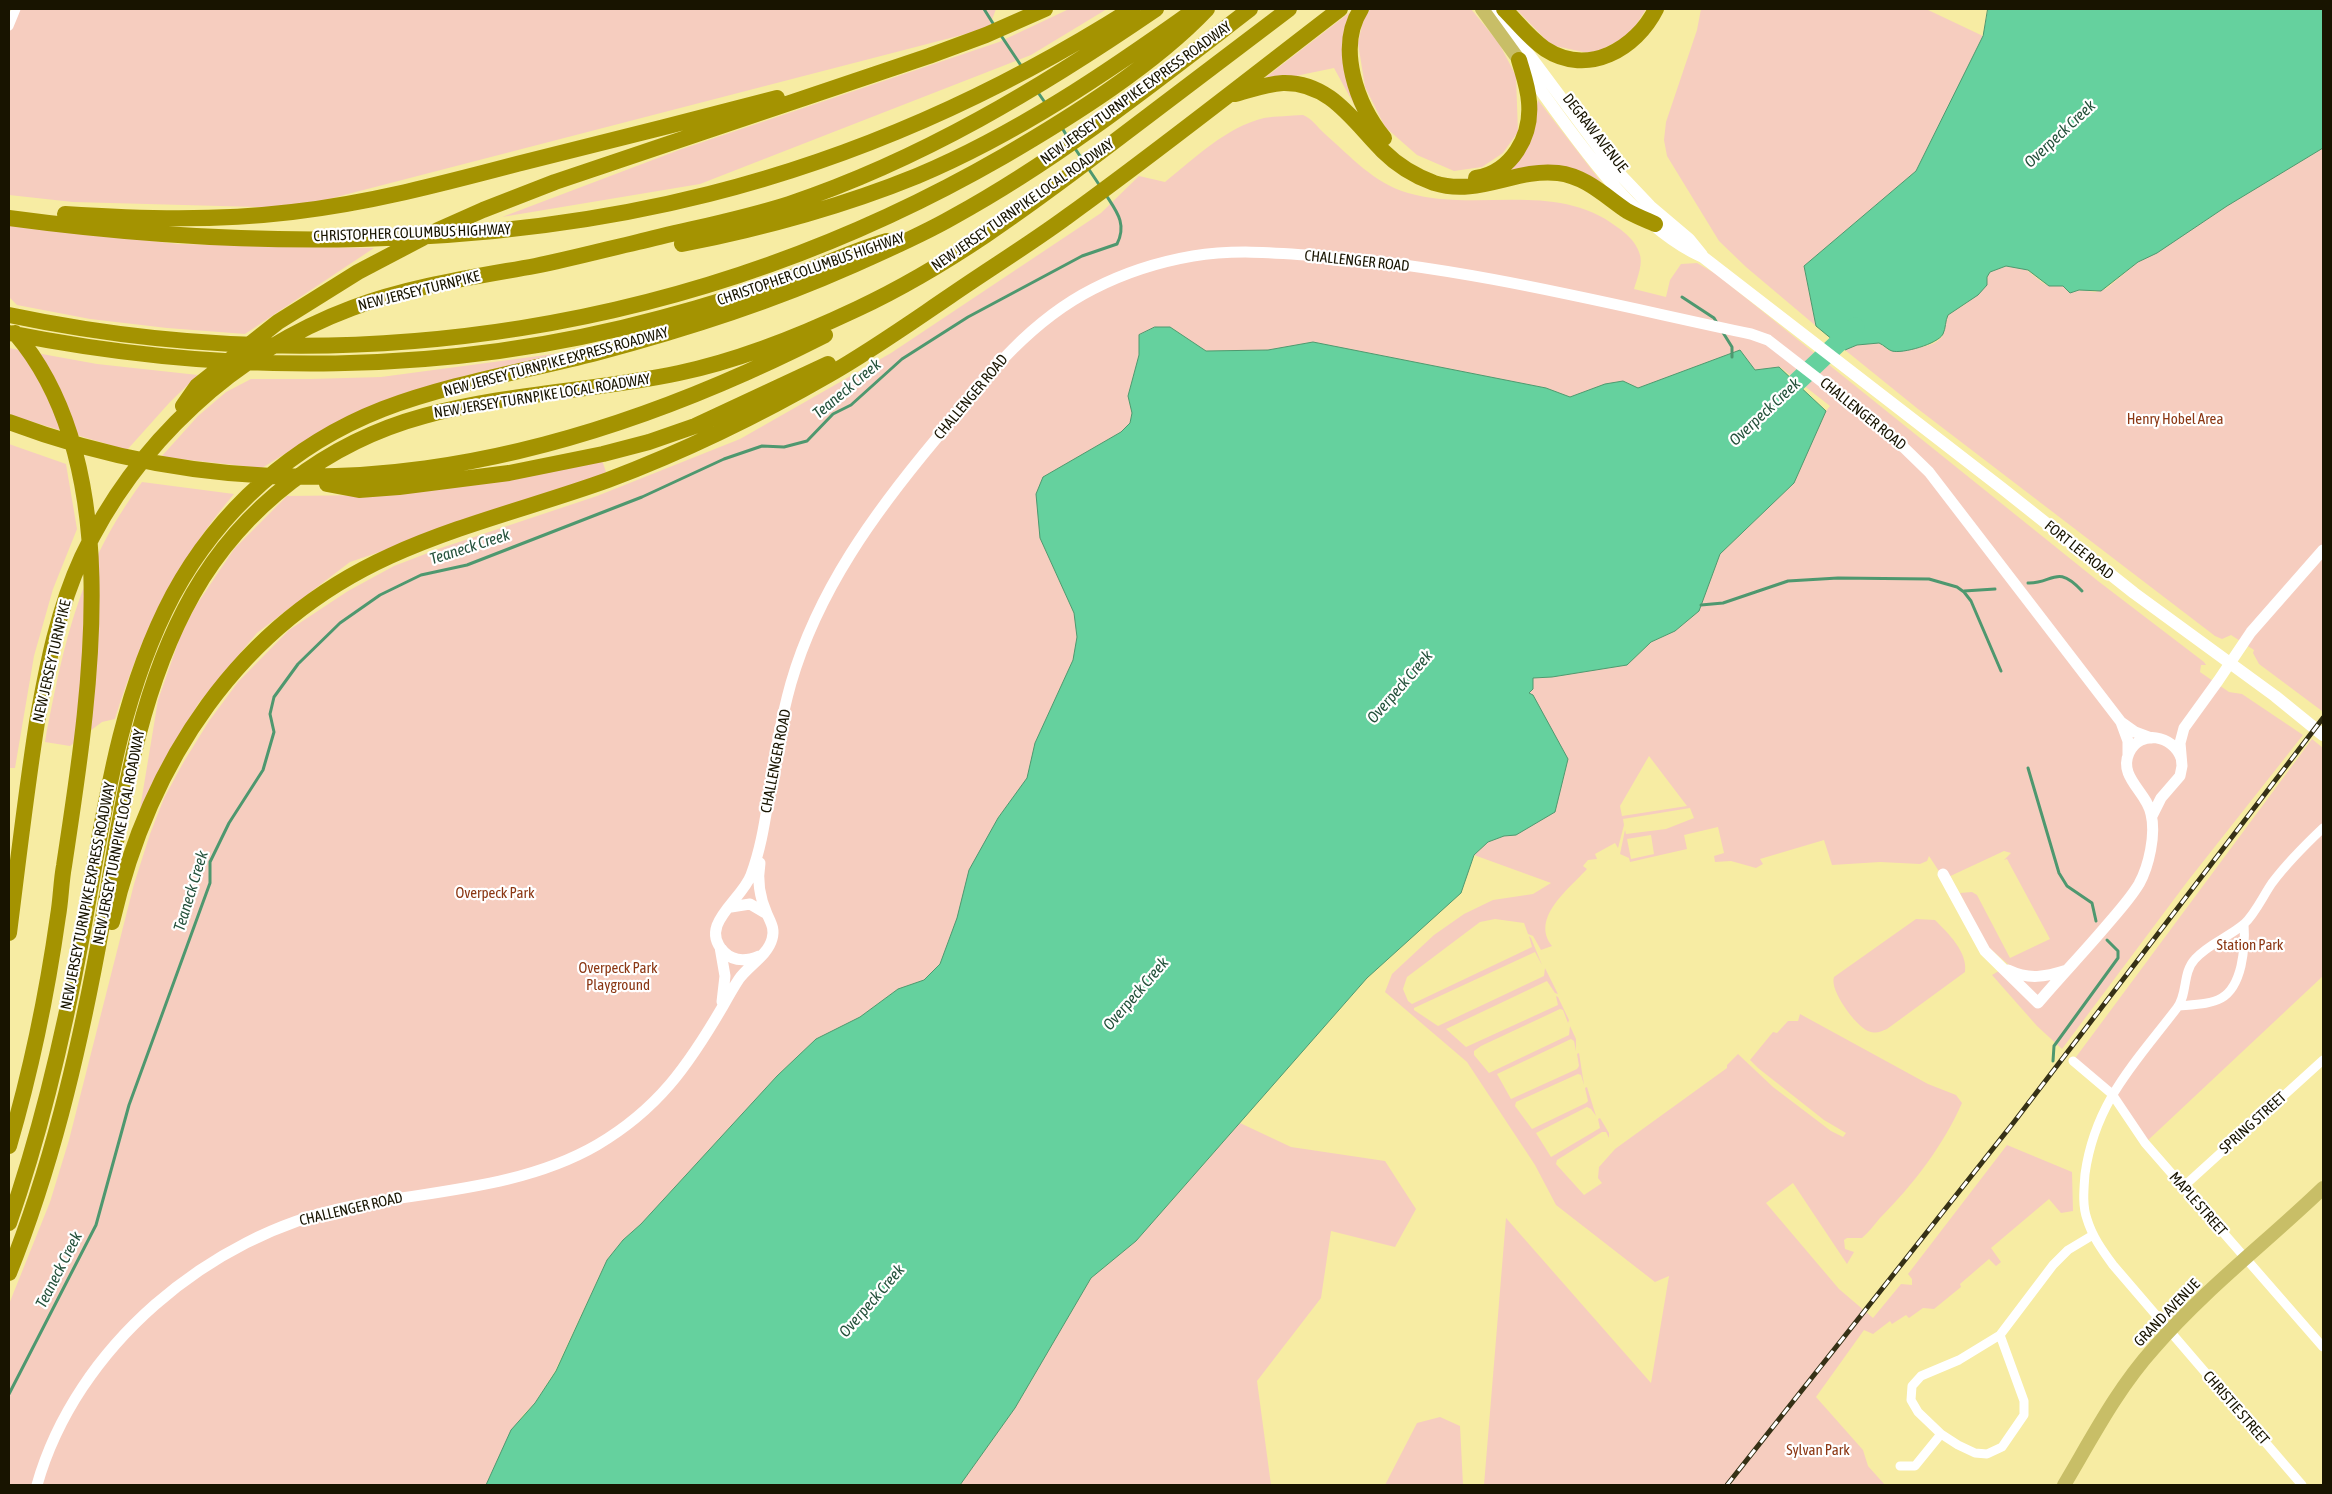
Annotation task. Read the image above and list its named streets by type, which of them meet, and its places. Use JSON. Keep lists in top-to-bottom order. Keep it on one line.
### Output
{"streets":{"highway":["NEW JERSEY TURNPIKE EXPRESS ROADWAY","NEW JERSEY TURNPIKE LOCAL ROADWAY","CHRISTOPHER COLUMBUS HIGHWAY","NEW JERSEY TURNPIKE"],"main road":["DEGRAW AVENUE","FORT LEE ROAD","GRAND AVENUE"],"street":["CHALLENGER ROAD","SPRING STREET","MAPLE STREET","CHRISTIE STREET"]},"crossings":[["NEW JERSEY TURNPIKE EXPRESS ROADWAY","CHRISTOPHER COLUMBUS HIGHWAY"],["DEGRAW AVENUE","FORT LEE ROAD"],["SPRING STREET","MAPLE STREET"],["MAPLE STREET","GRAND AVENUE"],["MAPLE STREET","CHRISTIE STREET"],["GRAND AVENUE","CHRISTIE STREET"]],"water":["Overpeck Creek","Teaneck Creek"],"parks":["Henry Hobel Area","Overpeck Park","Station Park","Overpeck Park Playground","Sylvan Park"]}
